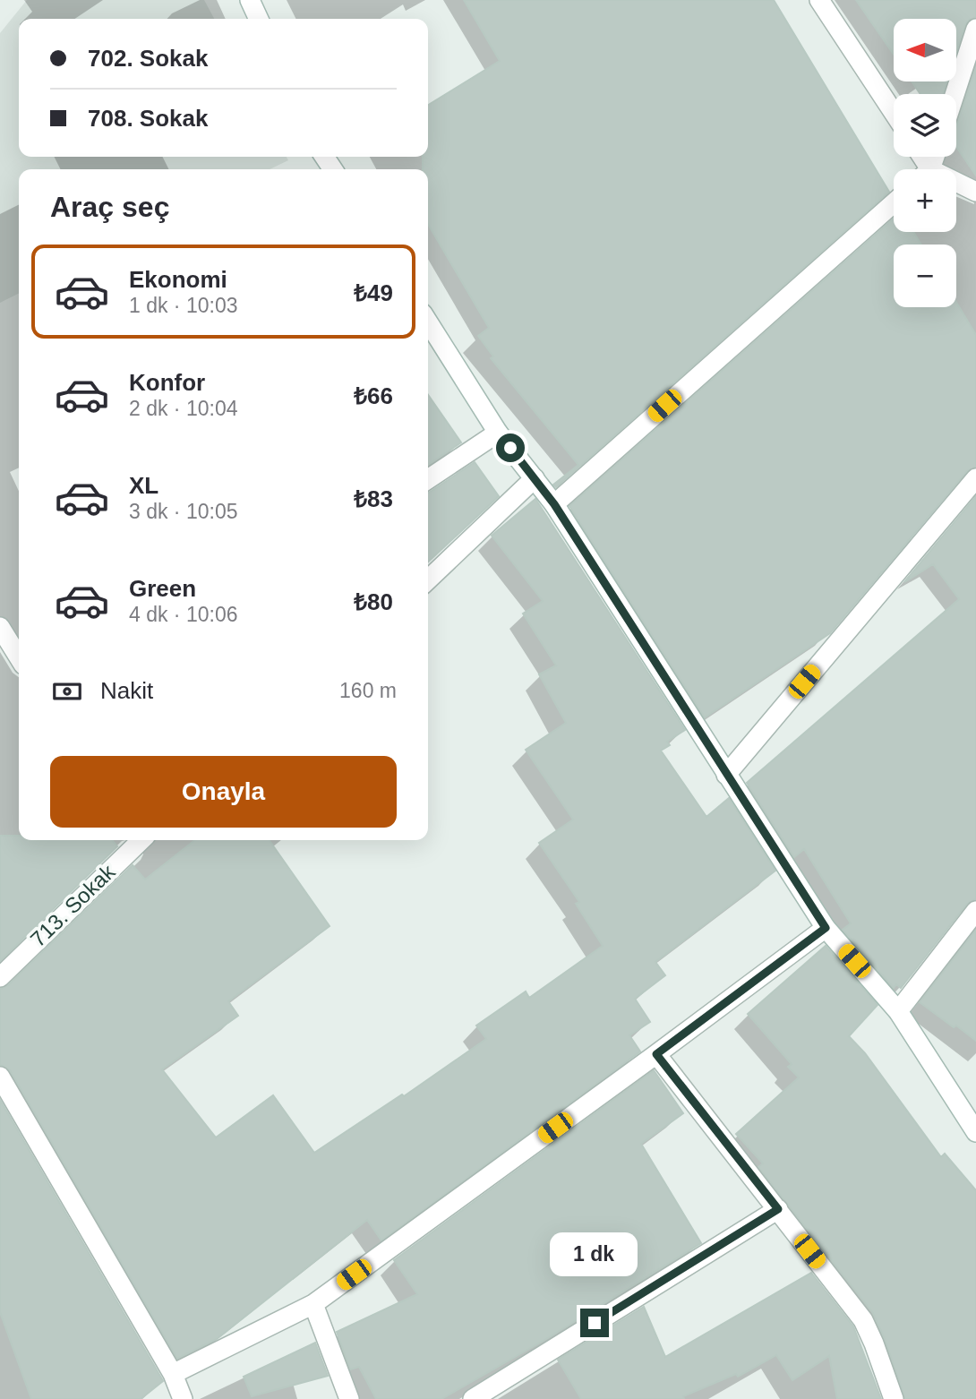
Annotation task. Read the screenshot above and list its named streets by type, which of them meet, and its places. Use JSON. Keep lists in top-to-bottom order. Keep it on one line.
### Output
{"streets":{"street":["713. Sokak"]},"north":"left","page":{"map_buttons":["+","−"],"banner":["702. Sokak","708. Sokak"],"heading":"Araç seç","list":[{"name":"Ekonomi","note":"1 dk · 10:03","value":"₺49"},{"name":"Konfor","note":"2 dk · 10:04","value":"₺66"},{"name":"XL","note":"3 dk · 10:05","value":"₺83"},{"name":"Green","note":"4 dk · 10:06","value":"₺80"}],"pay":["Nakit","160 m"],"buttons":"Onayla","bubble":"1 dk"}}
